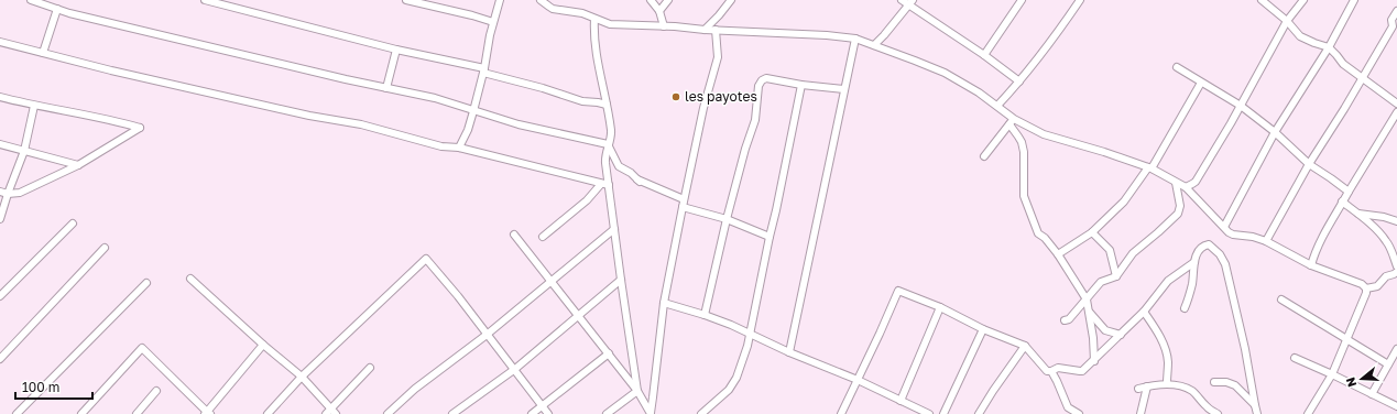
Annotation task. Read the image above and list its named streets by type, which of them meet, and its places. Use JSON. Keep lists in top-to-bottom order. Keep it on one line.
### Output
{"places":["les payotes"],"scale_bar":"100 m","north":"left"}
